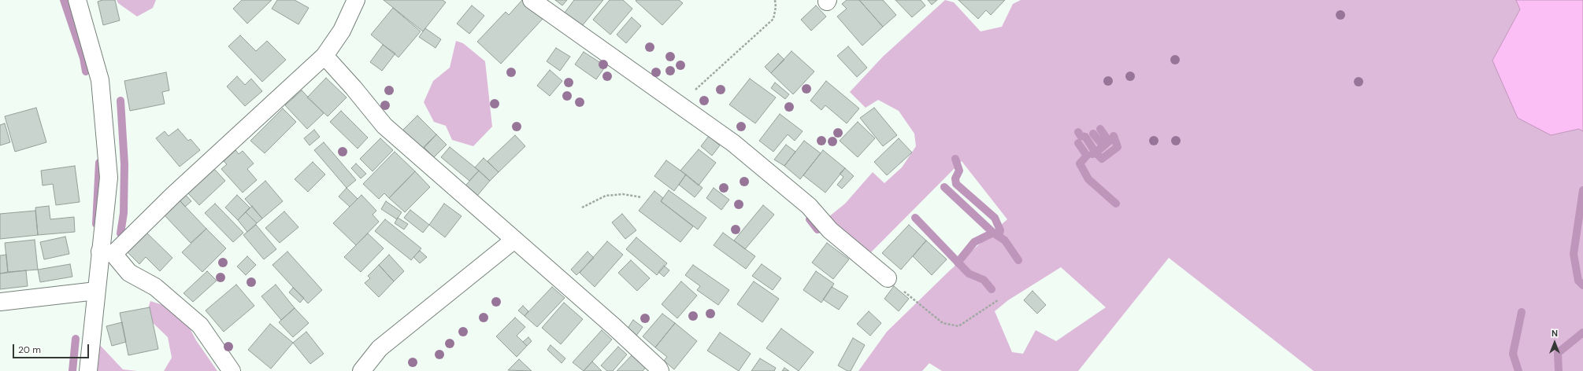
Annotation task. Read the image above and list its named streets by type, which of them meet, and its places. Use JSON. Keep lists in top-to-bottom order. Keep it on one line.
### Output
{"scale_bar":"20 m","north":"top"}
